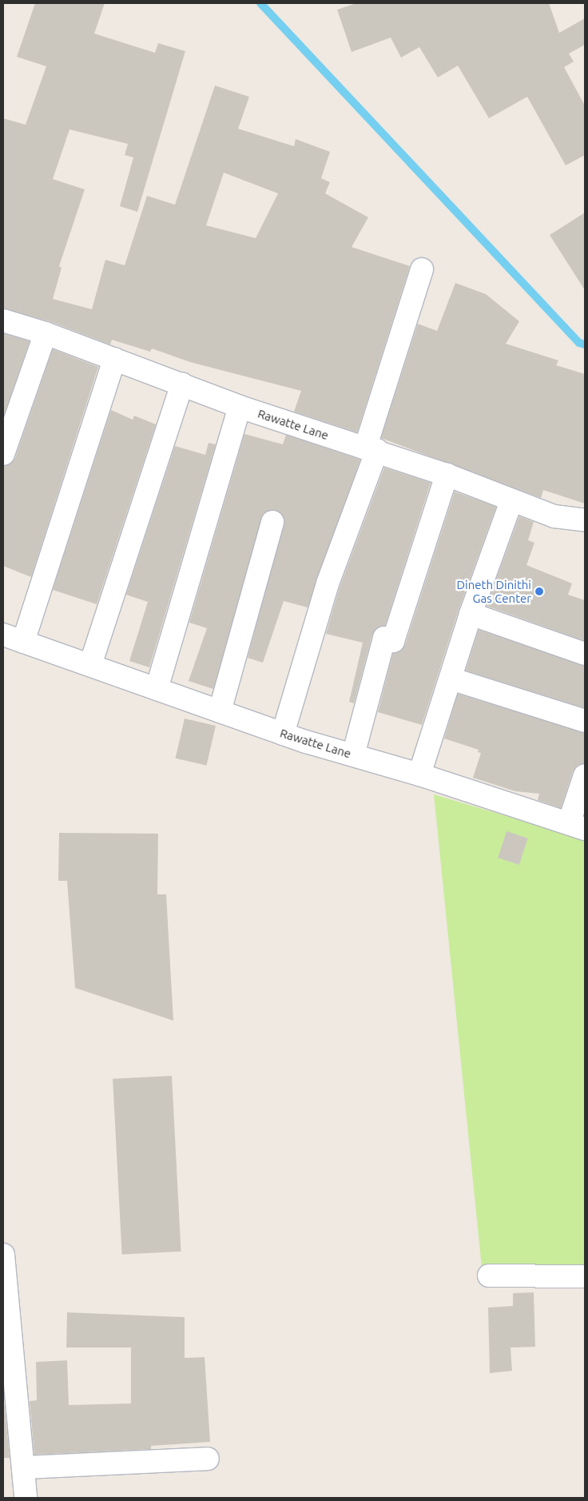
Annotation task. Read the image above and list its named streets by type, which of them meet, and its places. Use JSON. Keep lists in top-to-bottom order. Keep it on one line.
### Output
{"streets":{"street":["Rawatte Lane"]},"places":["Dineth Dinithi Gas Center"]}
